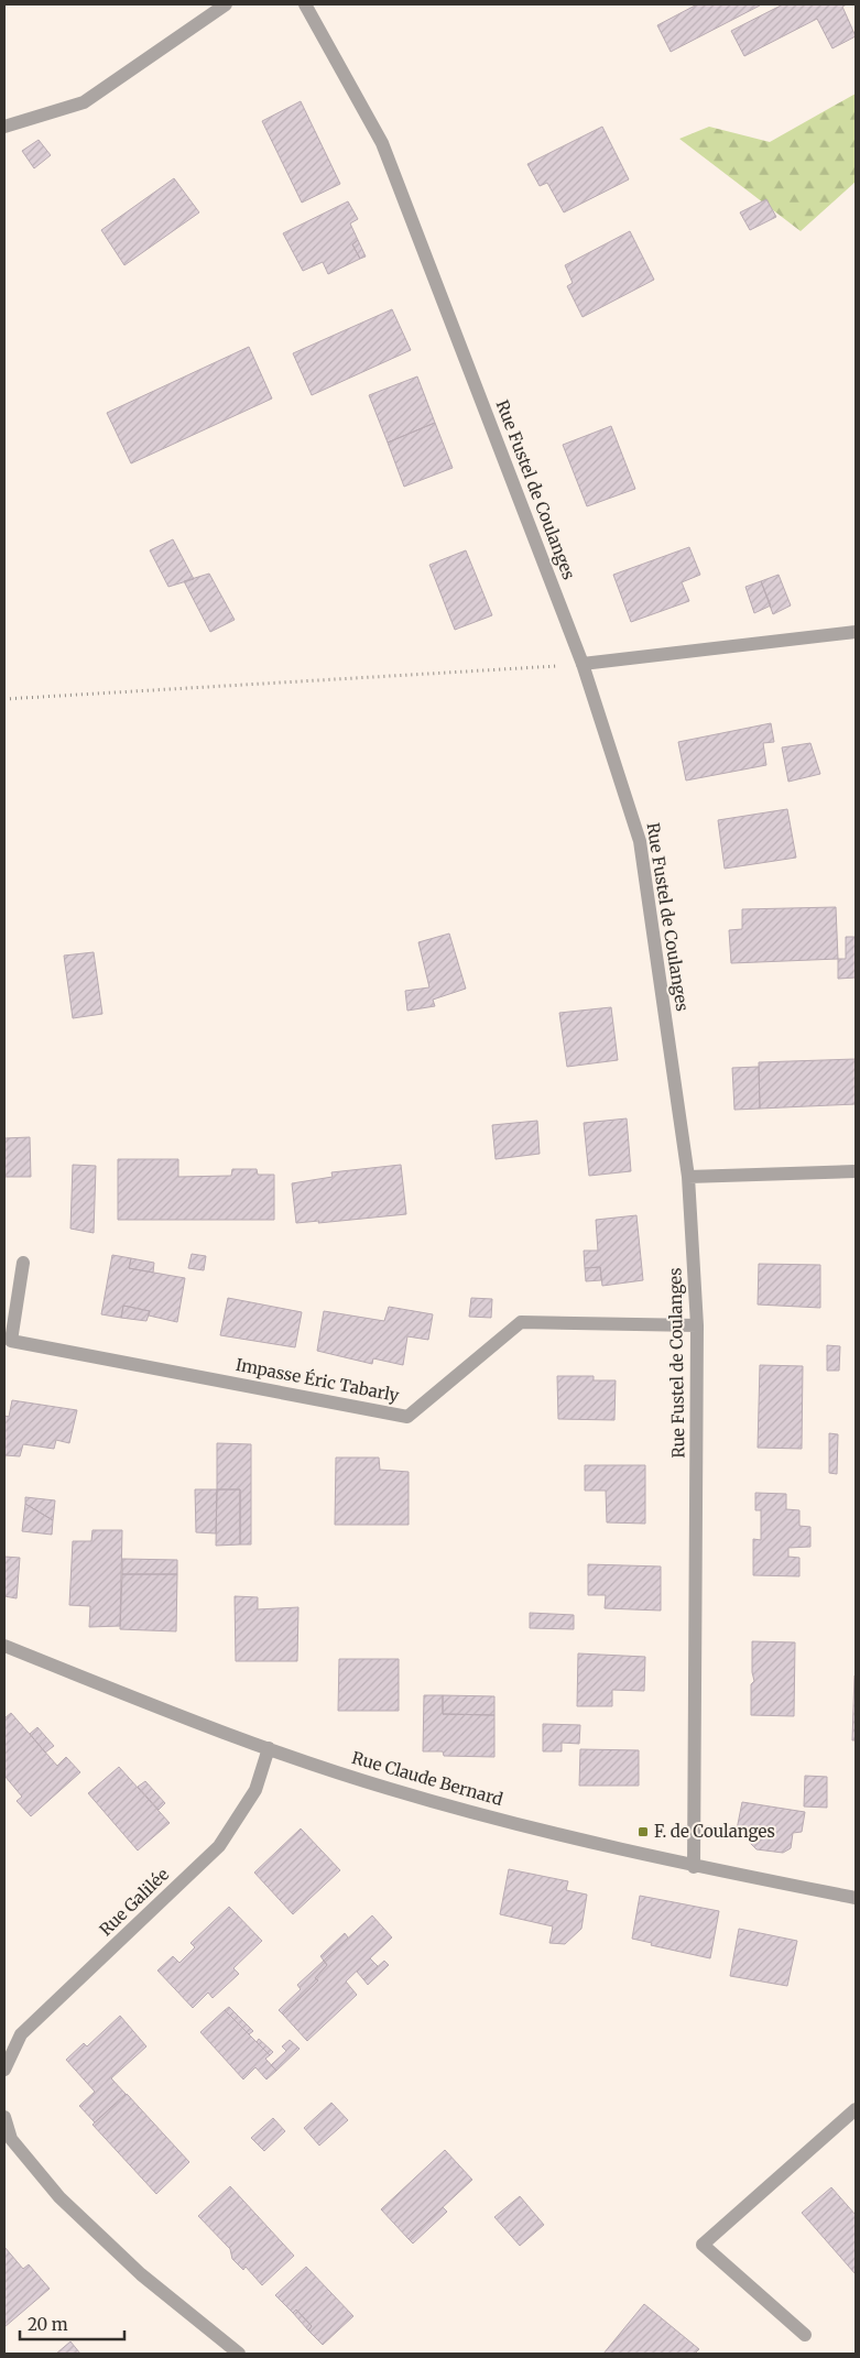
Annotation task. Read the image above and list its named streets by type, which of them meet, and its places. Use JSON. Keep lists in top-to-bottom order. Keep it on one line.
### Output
{"streets":{"street":["Rue Fustel de Coulanges","Impasse Éric Tabarly","Rue Claude Bernard","Rue Galilée"]},"crossings":[["Rue Fustel de Coulanges","Impasse Éric Tabarly"],["Rue Fustel de Coulanges","Rue Claude Bernard"],["Rue Claude Bernard","Rue Galilée"]],"places":{"transit":["F. de Coulanges"]},"scale_bar":"20 m"}
